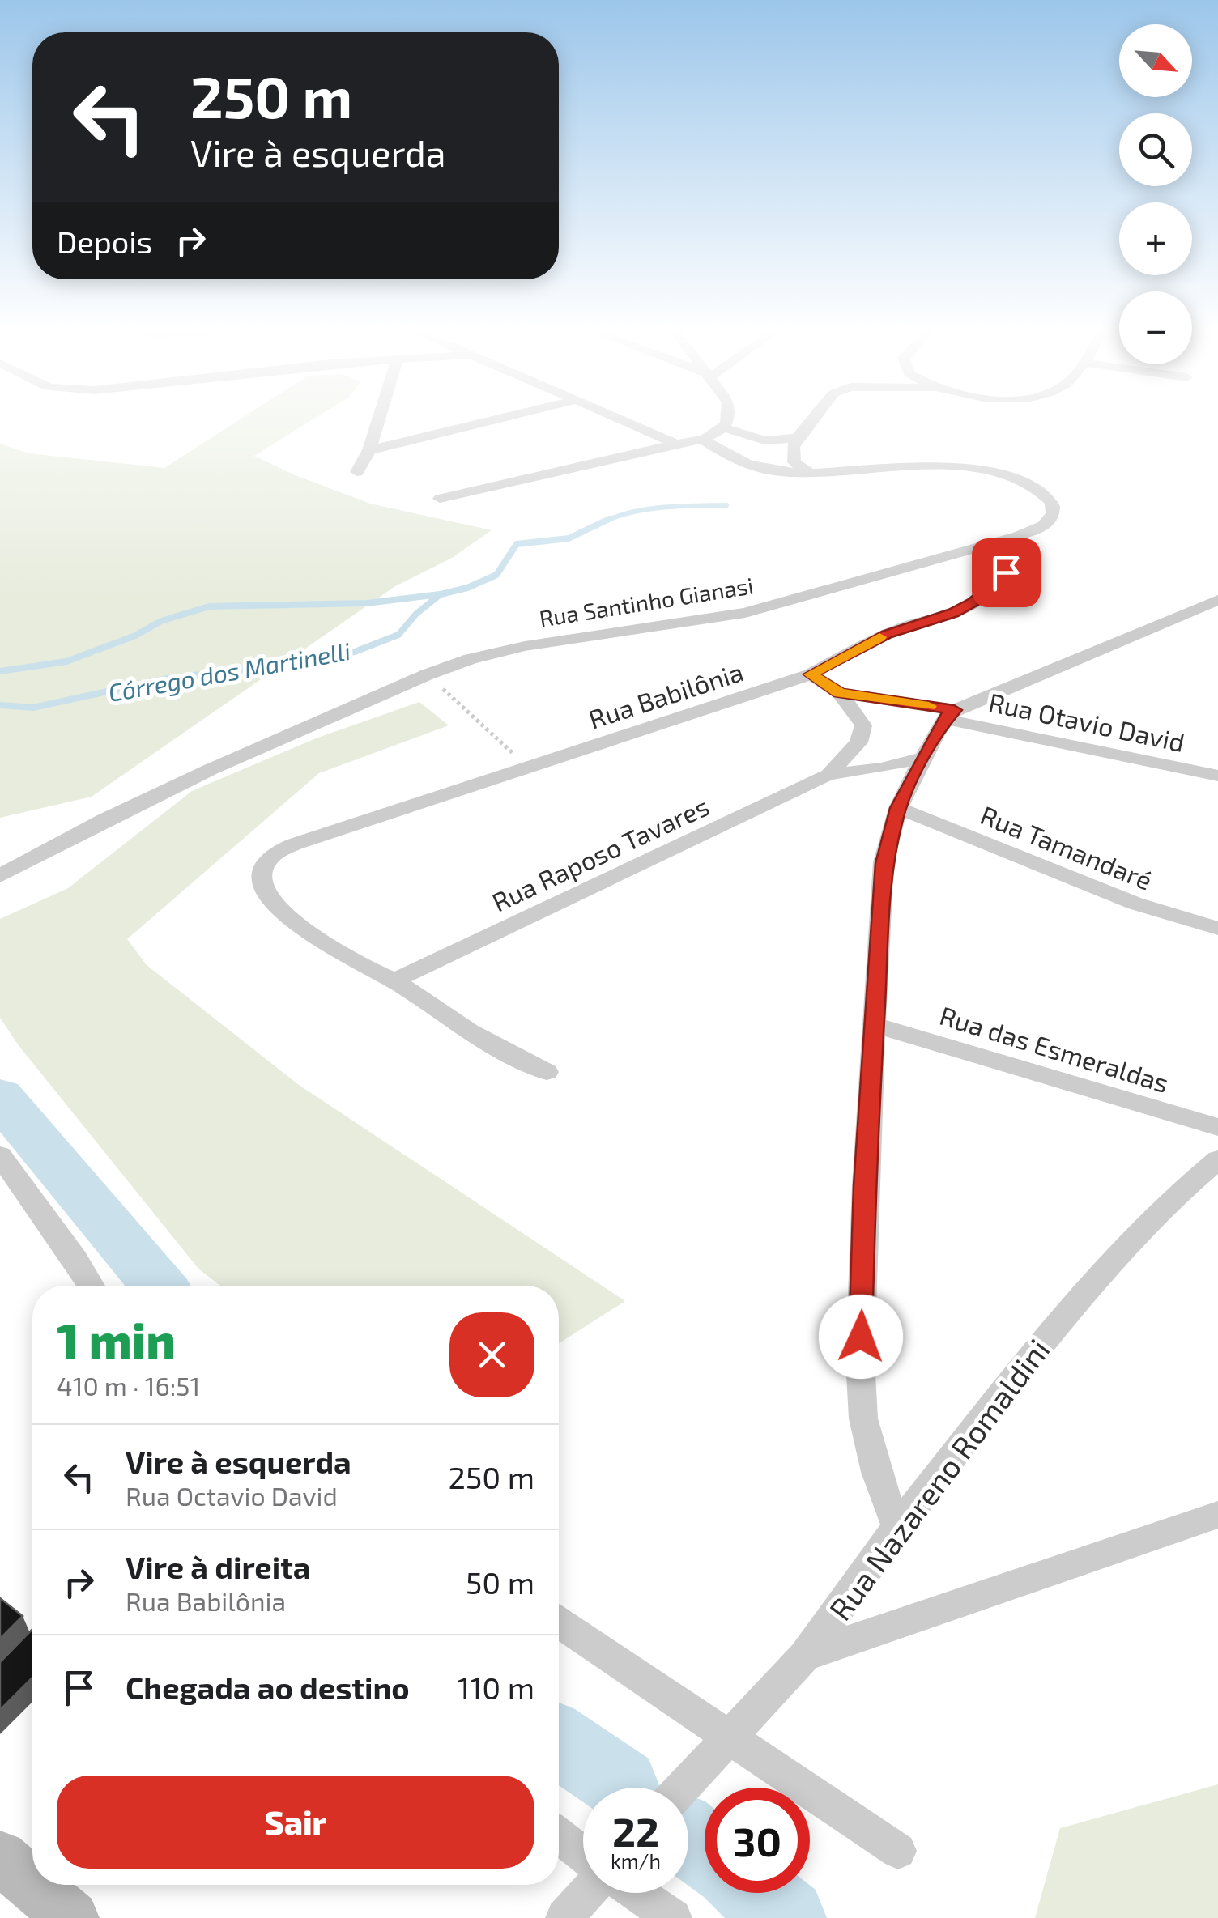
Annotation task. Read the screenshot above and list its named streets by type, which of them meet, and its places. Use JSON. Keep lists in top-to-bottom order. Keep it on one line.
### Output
{"streets":{"street":["Rua Santinho Gianasi","Rua Babilônia","Rua Otavio David","Rua Tamandaré","Rua Raposo Tavares","Rua das Esmeraldas","Rua Nazareno Romaldini"]},"crossings":[["Rua Santinho Gianasi","Rua Babilônia"],["Rua Babilônia","Rua Raposo Tavares"],["Rua Otavio David","Rua Raposo Tavares"]],"water":["Córrego dos Martinelli"],"north":"bottom right","page":{"map_buttons":["+","−"],"turn":["250 m","Vire à esquerda"],"then":"Depois","heading":["1 min","410 m · 16:51"],"list":[{"name":"Vire à esquerda","note":"Rua Octavio David","value":"250 m"},{"name":"Vire à direita","note":"Rua Babilônia","value":"50 m"},{"name":"Chegada ao destino","value":"110 m"}],"buttons":"Sair","speed":"22 km/h","limit":"30"}}
